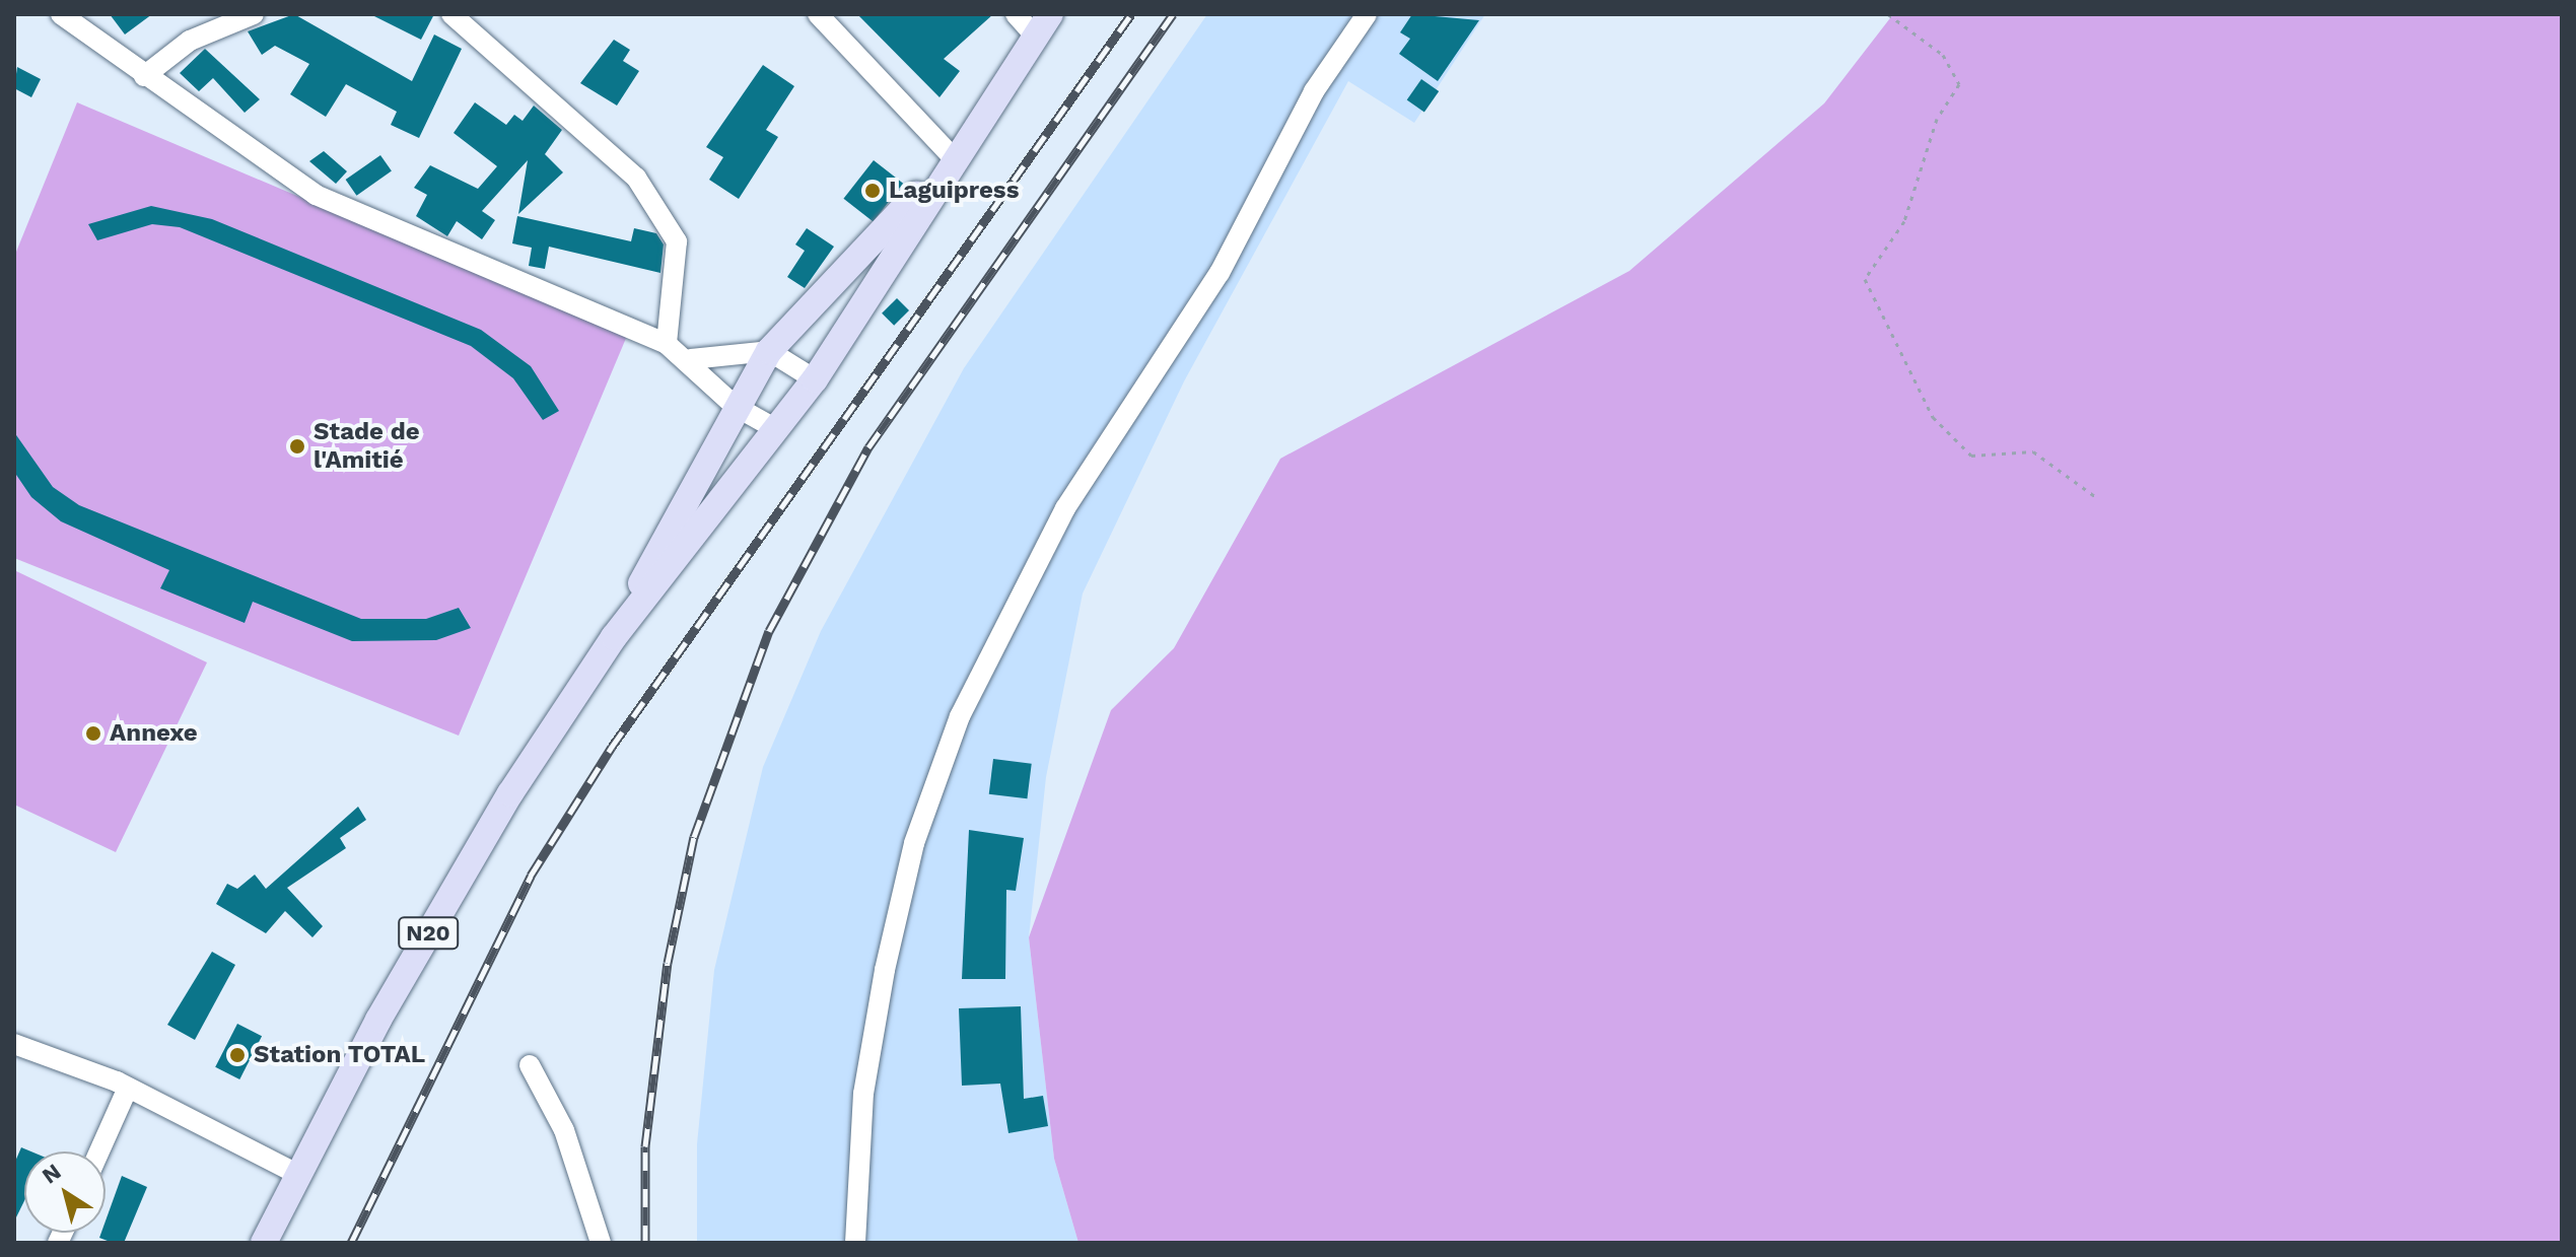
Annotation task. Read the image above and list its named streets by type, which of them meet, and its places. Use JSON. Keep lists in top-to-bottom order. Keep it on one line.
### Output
{"streets":{"main road":["N20"]},"places":["Laguipress","Stade de l'Amitié","Annexe","Station TOTAL"],"north":"top left"}
